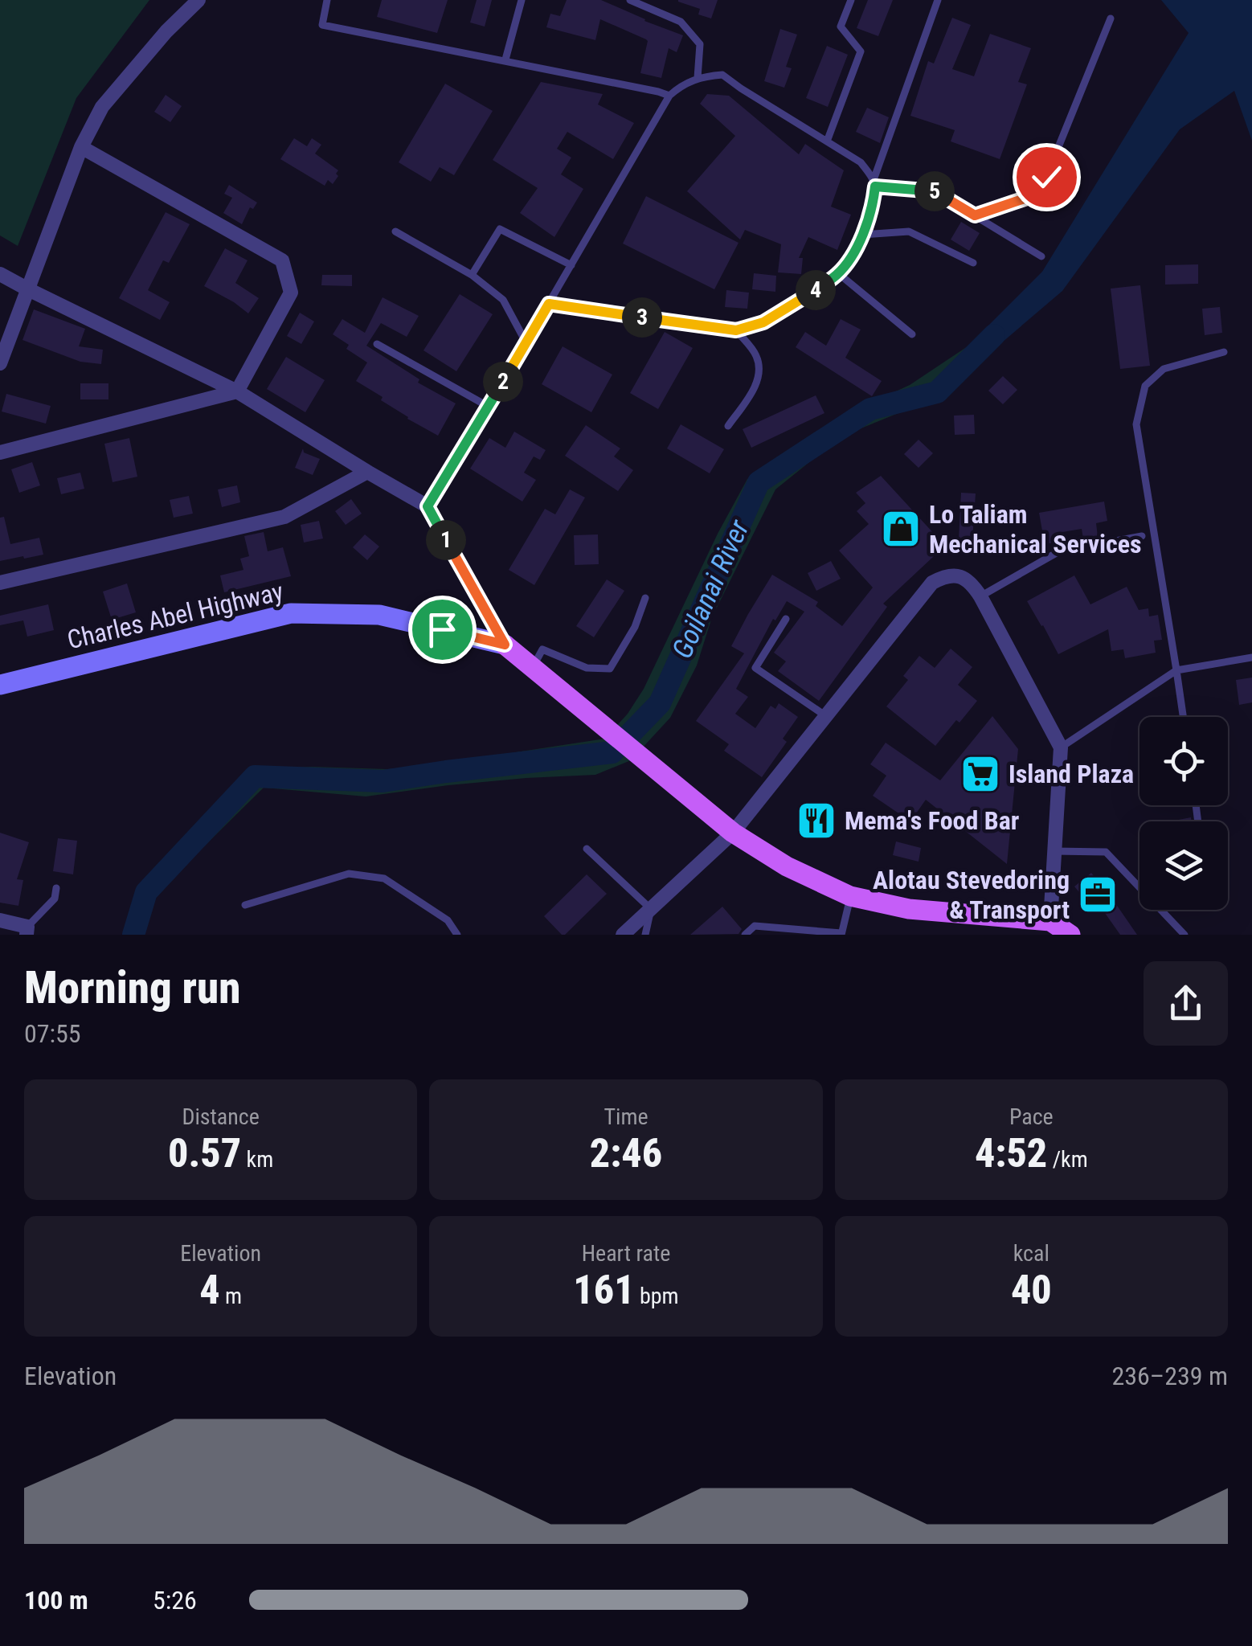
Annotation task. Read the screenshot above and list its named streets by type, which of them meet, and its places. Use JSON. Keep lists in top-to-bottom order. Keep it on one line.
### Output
{"streets":{"main road":["Charles Abel Highway"]},"water":["Goilanai River"],"places":{"shop":["Lo Taliam Mechanical Services"],"supermarket":["Island Plaza"],"restaurant":["Mema's Food Bar"],"office":["Alotau Stevedoring & Transport"]},"page":{"pins":["5","4","3","2","1"],"heading":["Morning run","07:55"],"stats":[["Distance","0.57 km"],["Time","2:46"],["Pace","4:52 /km"],["Elevation","4 m"],["Heart rate","161 bpm"],["kcal","40"]],"chart":["Elevation","236–239 m"],"list":[{"name":"100 m","note":"5:26"}]}}
